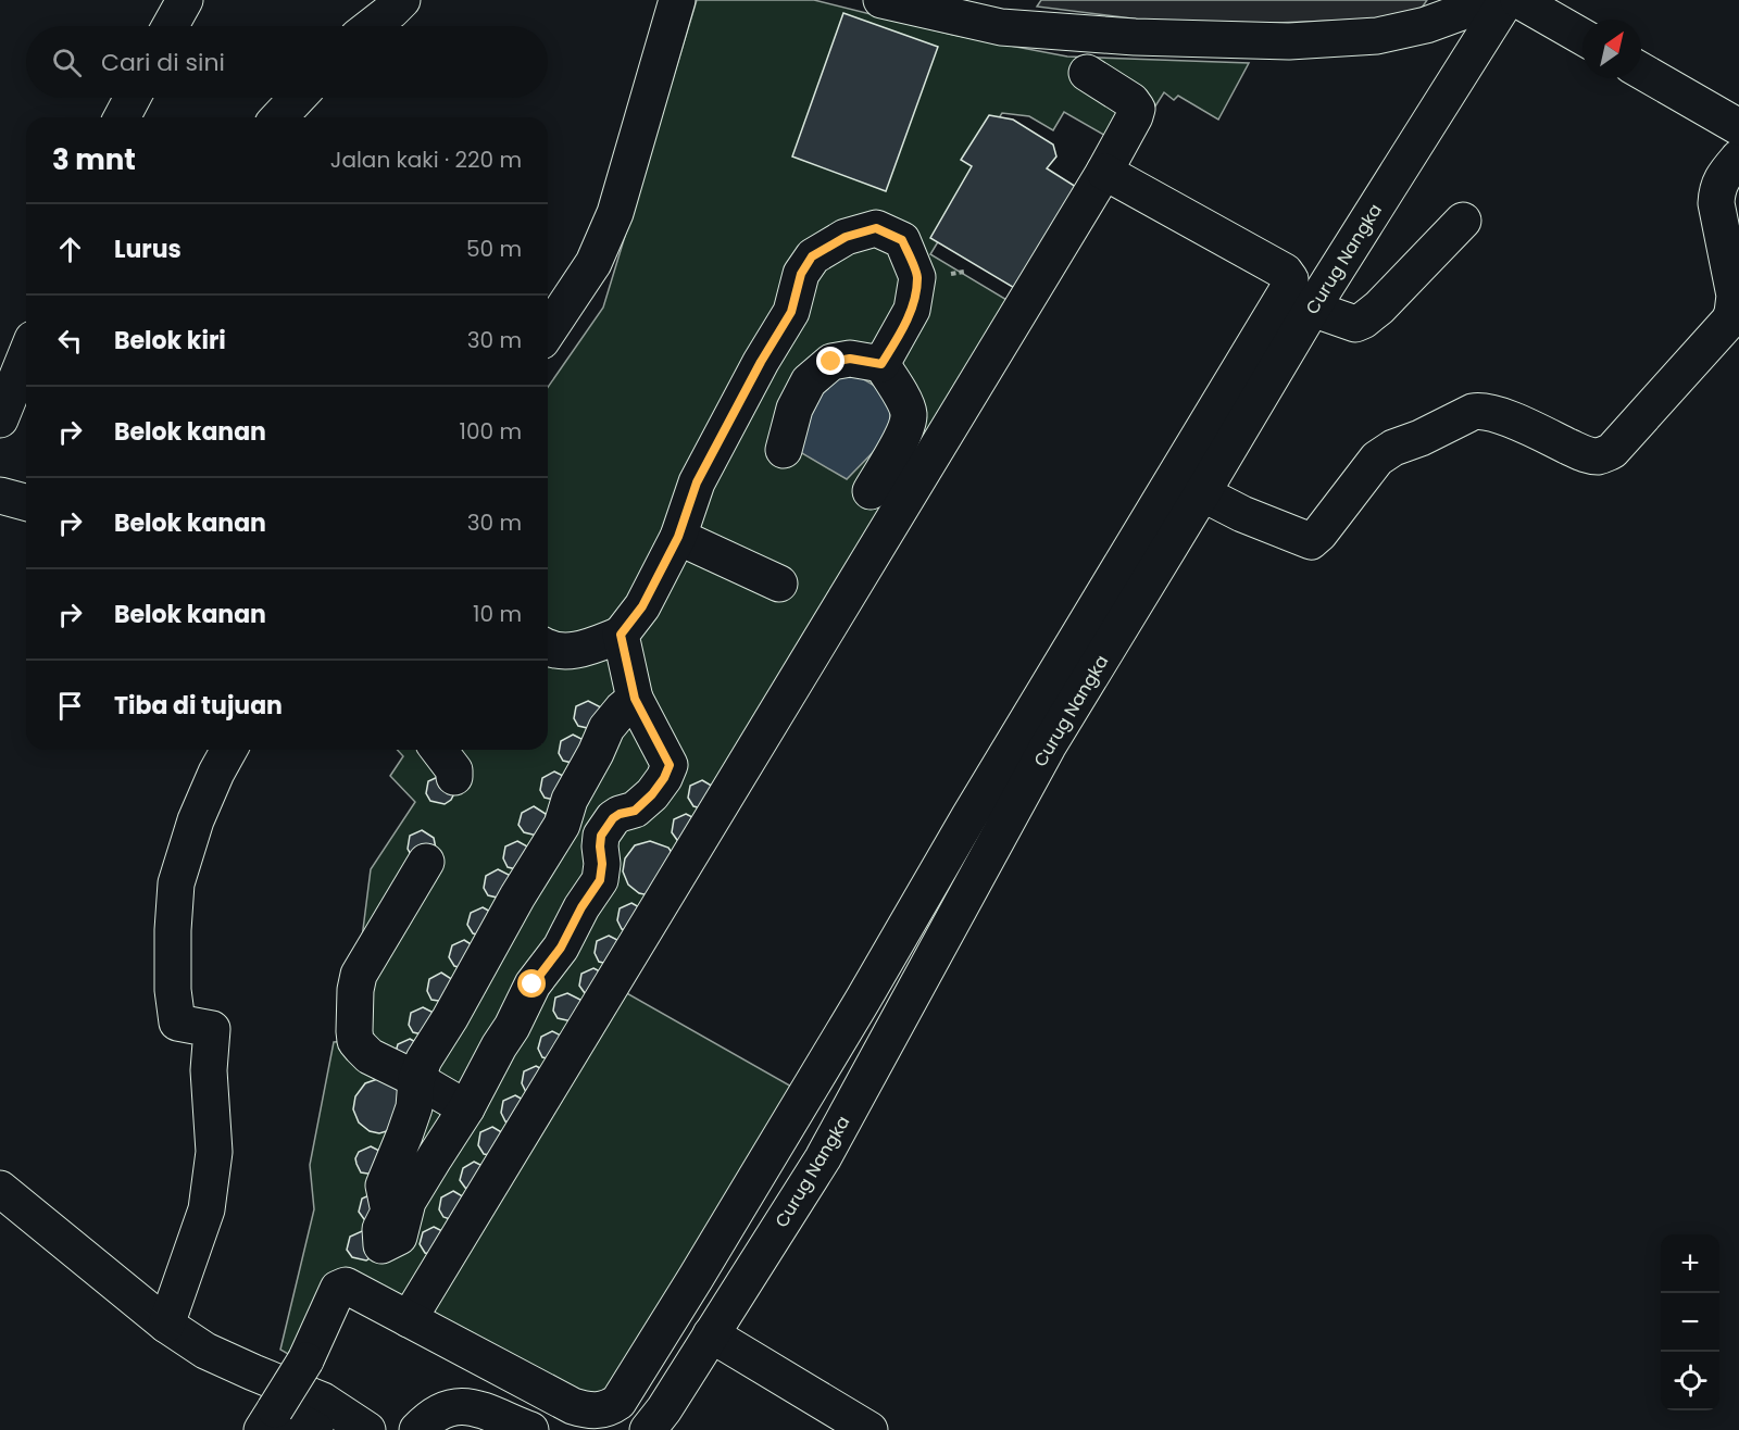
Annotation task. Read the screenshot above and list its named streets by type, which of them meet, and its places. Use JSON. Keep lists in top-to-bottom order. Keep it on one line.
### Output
{"streets":{"street":["Curug Nangka"]},"north":"top right","page":{"search":"Cari di sini","heading":["3 mnt","Jalan kaki · 220 m"],"list":[["Lurus","50 m"],["Belok kiri","30 m"],["Belok kanan","100 m"],["Belok kanan","30 m"],["Belok kanan","10 m"],"Tiba di tujuan"],"map_buttons":["+","−"]}}
